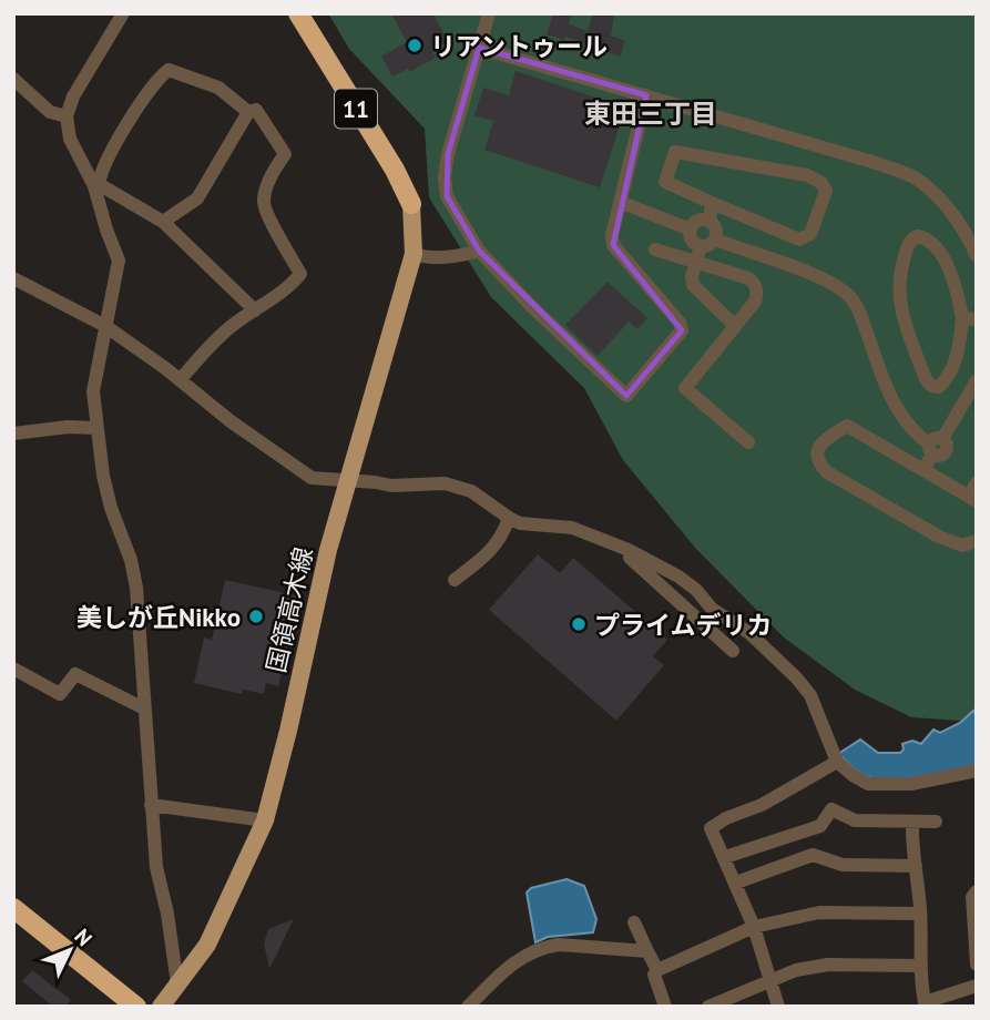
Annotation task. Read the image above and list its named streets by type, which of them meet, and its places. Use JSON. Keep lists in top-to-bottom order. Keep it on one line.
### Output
{"streets":{"highway":["11"],"main road":["国領高木線"]},"crossings":[["11","国領高木線"]],"districts":["東田三丁目"],"places":["リアントゥール","美しが丘Nikko","プライムデリカ"],"north":"top right"}
